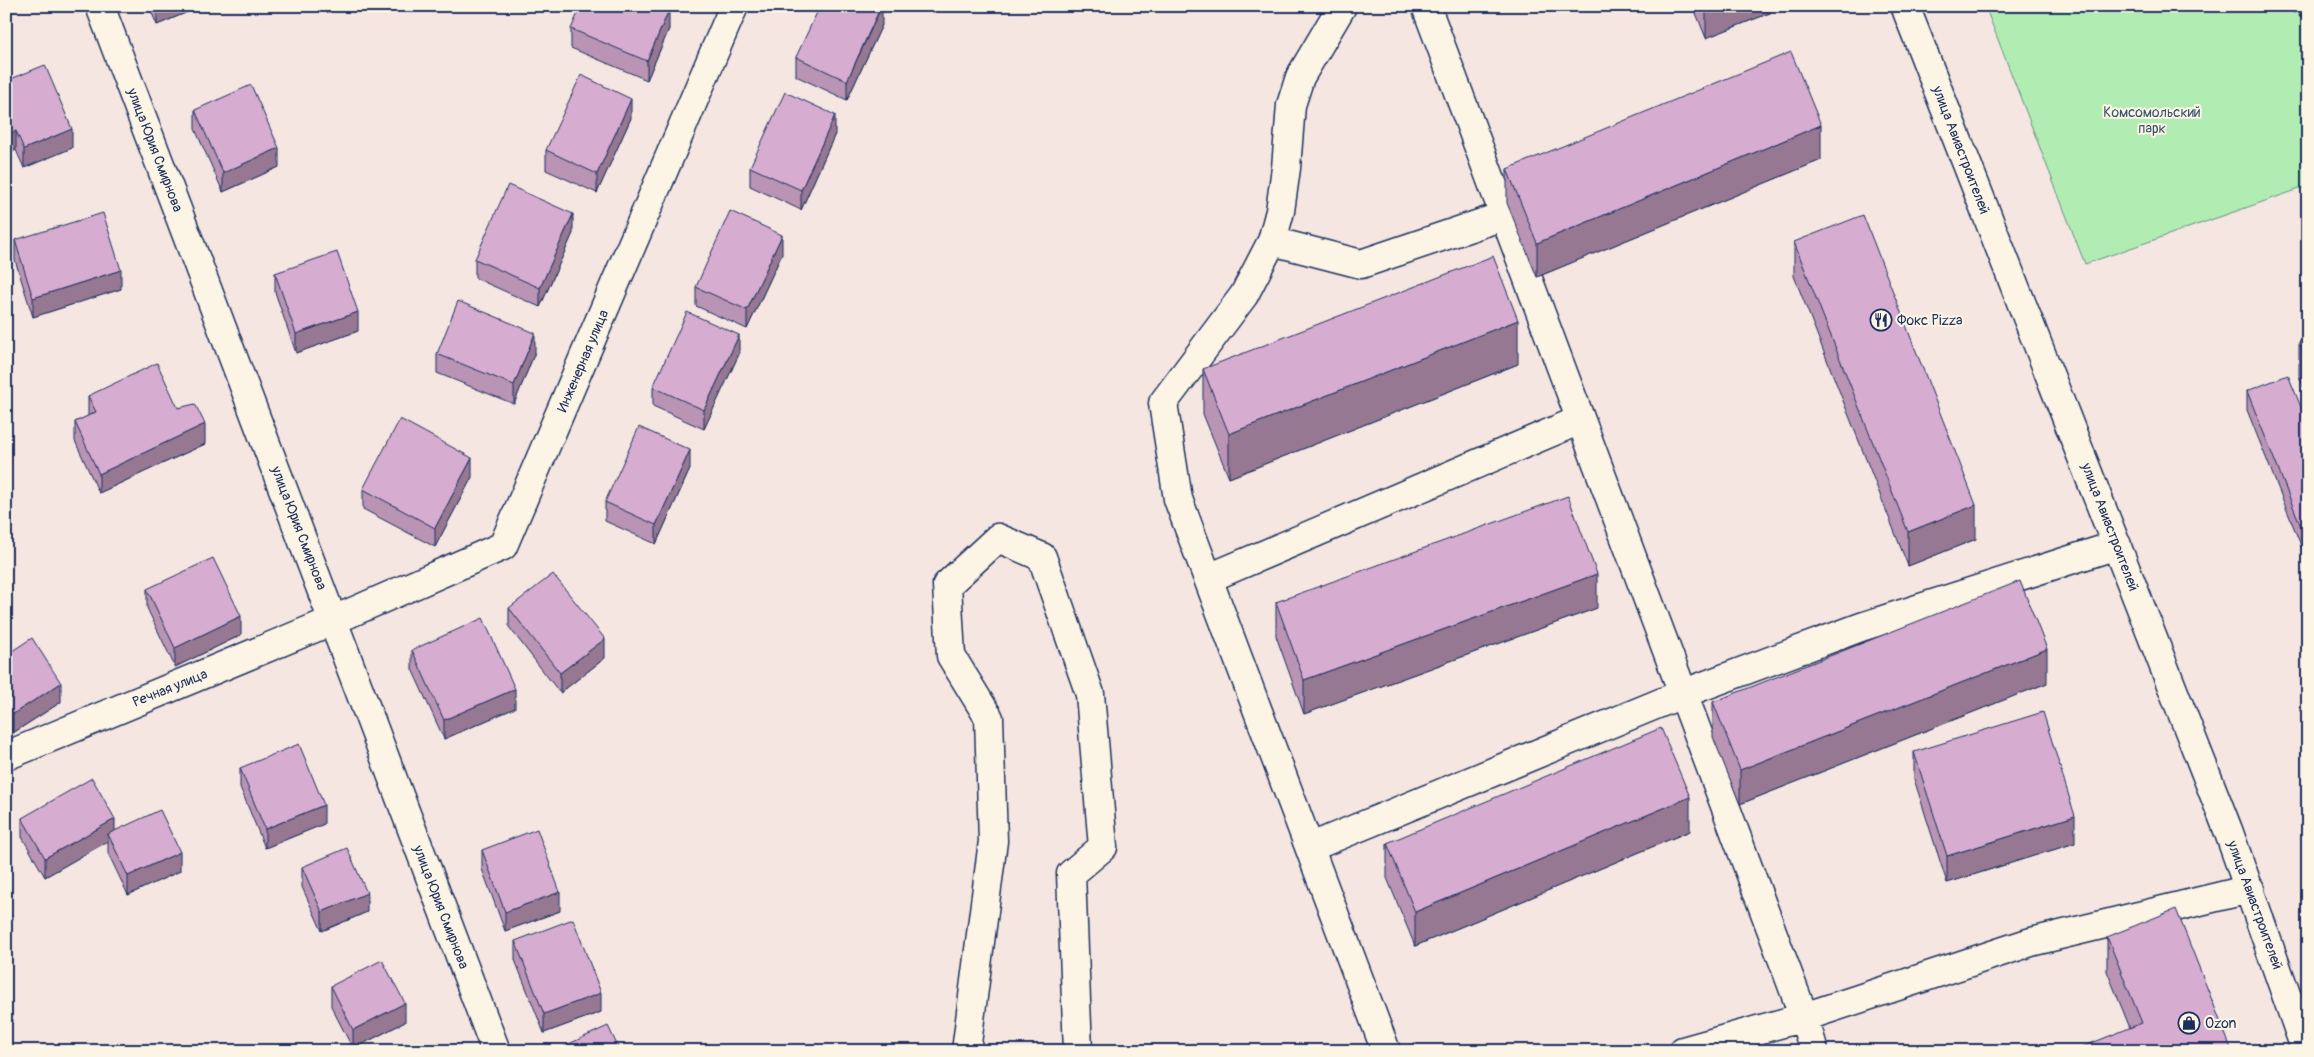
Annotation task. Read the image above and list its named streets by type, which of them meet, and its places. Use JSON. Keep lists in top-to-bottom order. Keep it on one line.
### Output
{"streets":{"street":["улица Юрия Смирнова","улица Авиастроителей","Инженерная улица","Речная улица"]},"crossings":[["улица Юрия Смирнова","Инженерная улица"],["улица Юрия Смирнова","Речная улица"],["Инженерная улица","Речная улица"]],"parks":["Комсомольский парк"],"places":{"restaurant":["Фокс Pizza"],"shop":["Ozon"]}}
